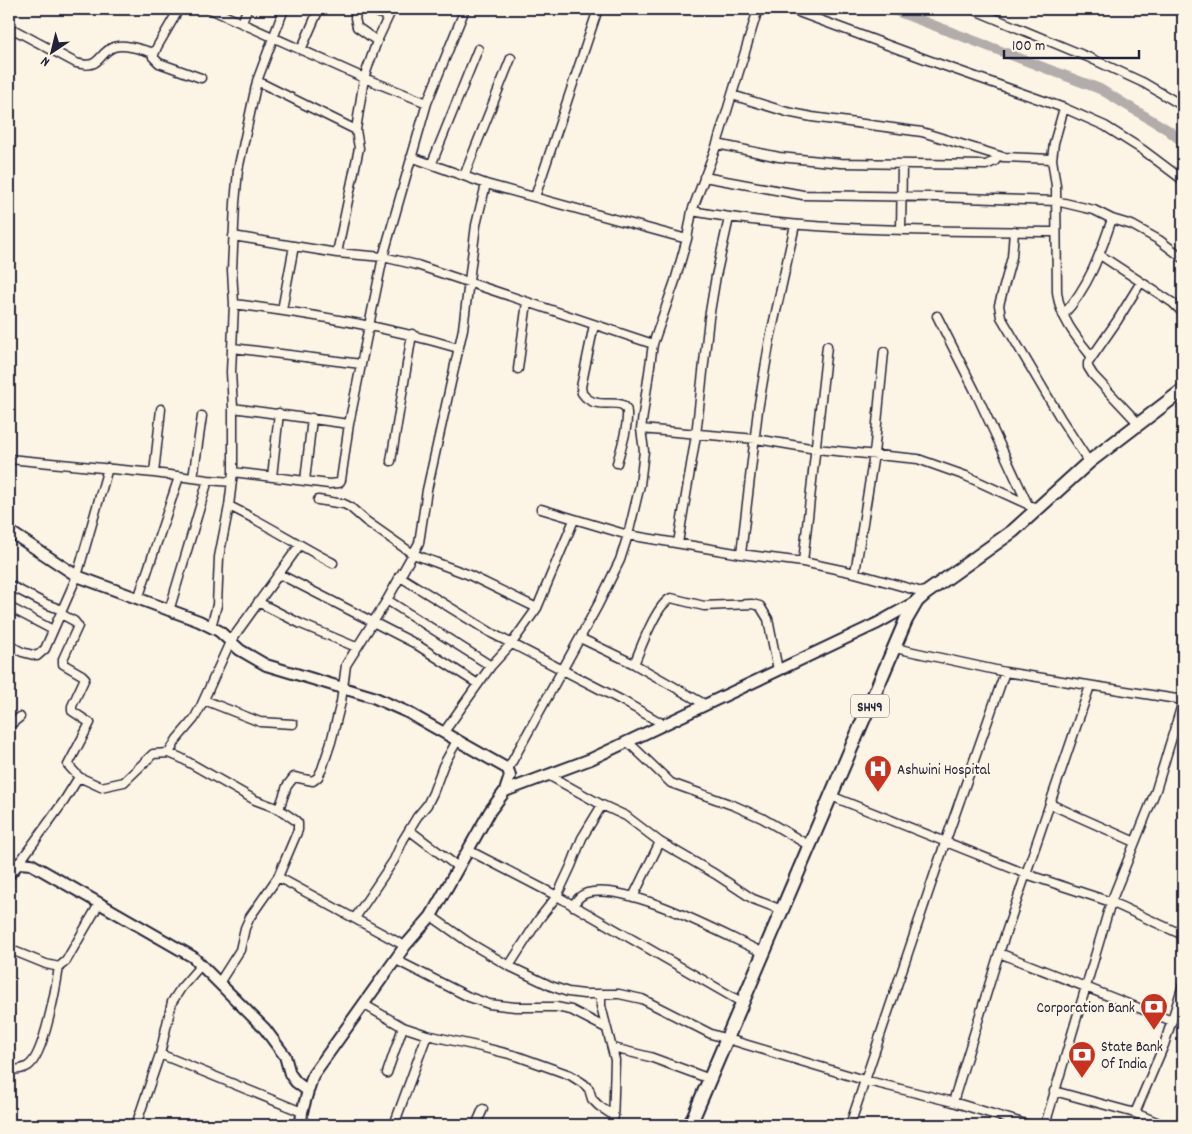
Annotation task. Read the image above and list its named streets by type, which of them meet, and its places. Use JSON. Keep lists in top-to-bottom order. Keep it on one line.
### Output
{"streets":{"main road":["SH49"]},"places":{"hospital":["Ashwini Hospital"],"bank":["Corporation Bank","State Bank Of India"]},"scale_bar":"100 m","north":"bottom left"}
